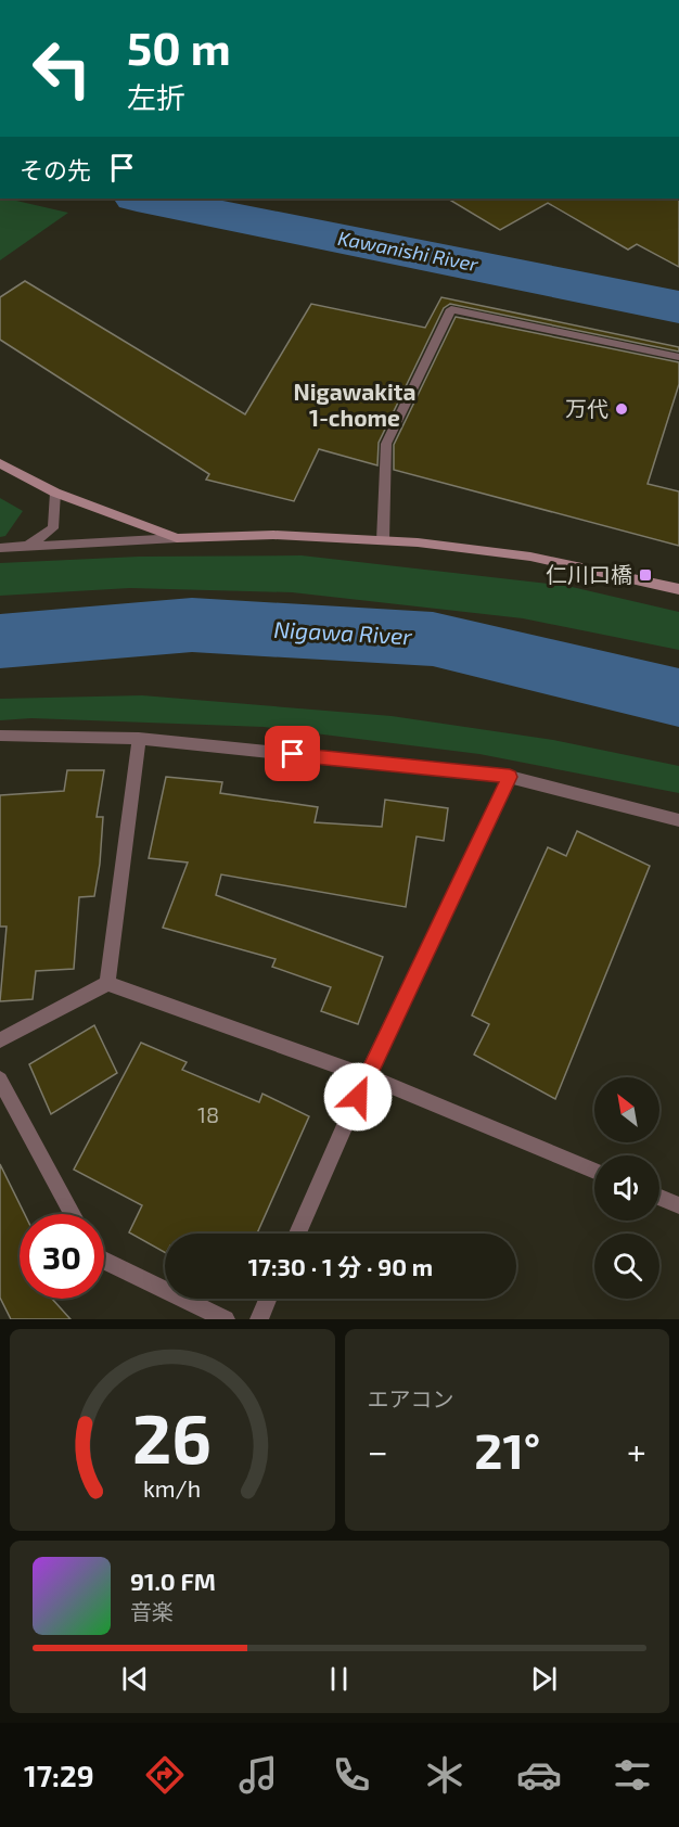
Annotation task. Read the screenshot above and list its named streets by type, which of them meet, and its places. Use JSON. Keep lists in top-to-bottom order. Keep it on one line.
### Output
{"districts":["Nigawakita 1-chome"],"water":["Kawanishi River","Nigawa River"],"places":{"other":["万代"],"transit":["仁川口橋"]},"house_numbers":["18"],"north":"top left","page":{"turn":["50 m","左折"],"then":"その先","limit":"30","trip":"17:30 · 1 分 · 90 m","tile":"エアコン","heat":["−","21°","+"],"song":["91.0 FM","音楽"],"tabs":"17:29","gauge":["26","km/h"]}}
